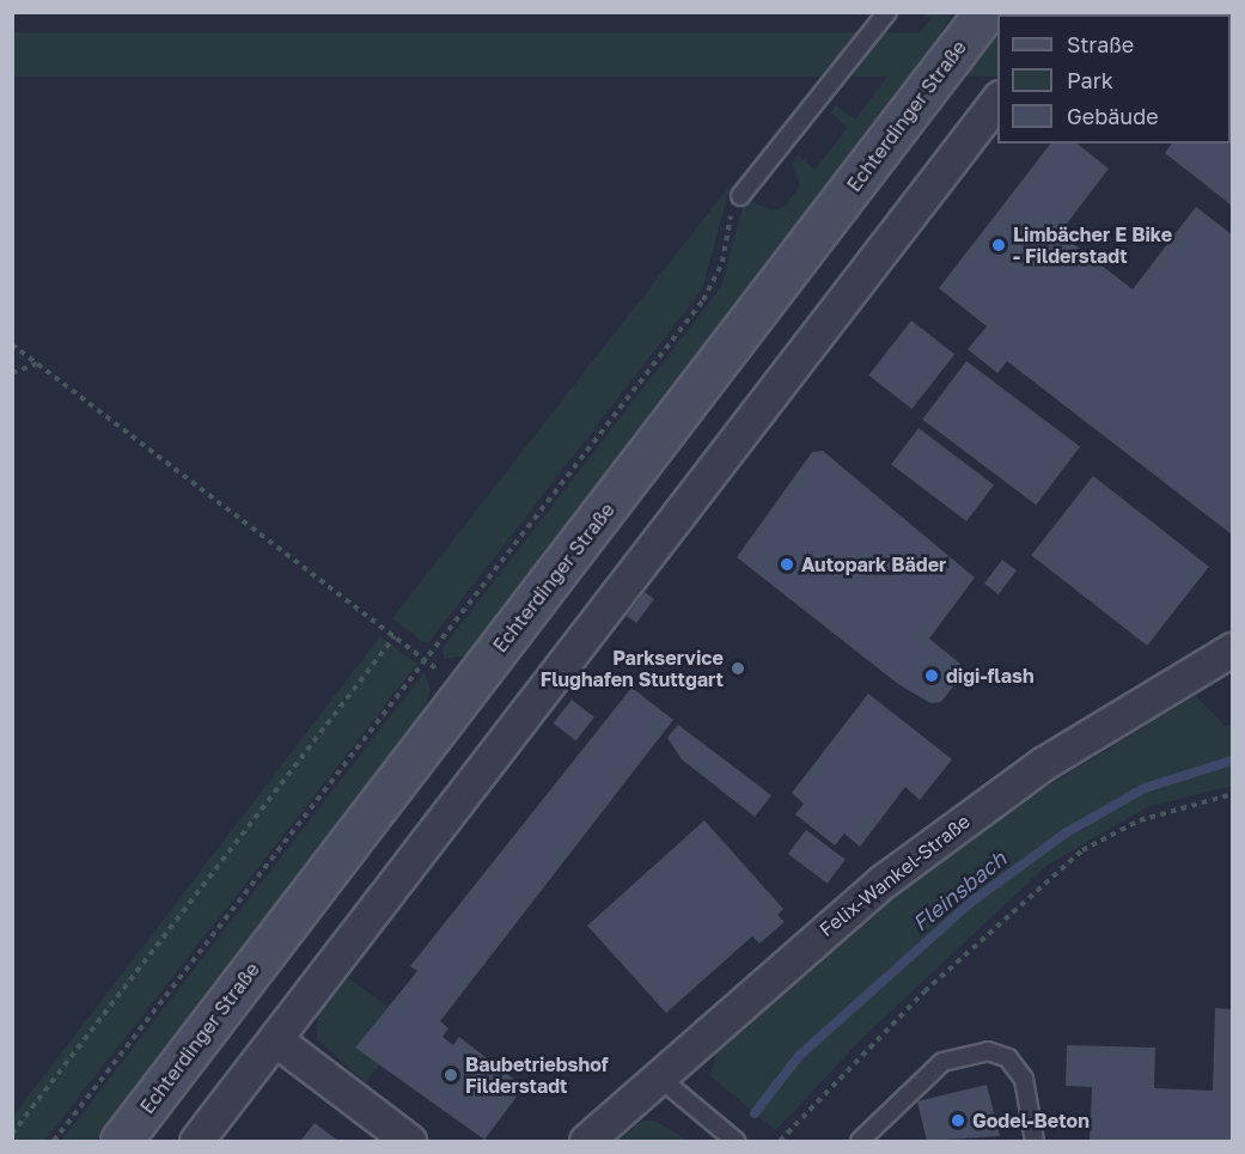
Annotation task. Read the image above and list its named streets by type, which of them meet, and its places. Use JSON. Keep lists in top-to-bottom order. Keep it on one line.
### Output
{"streets":{"main road":["Echterdinger Straße"],"street":["Felix-Wankel-Straße"]},"water":["Fleinsbach"],"places":["Limbächer E Bike - Filderstadt","Autopark Bäder","Parkservice Flughafen Stuttgart","digi-flash","Baubetriebshof Filderstadt","Godel-Beton"],"legend":["Straße","Park","Gebäude"]}
